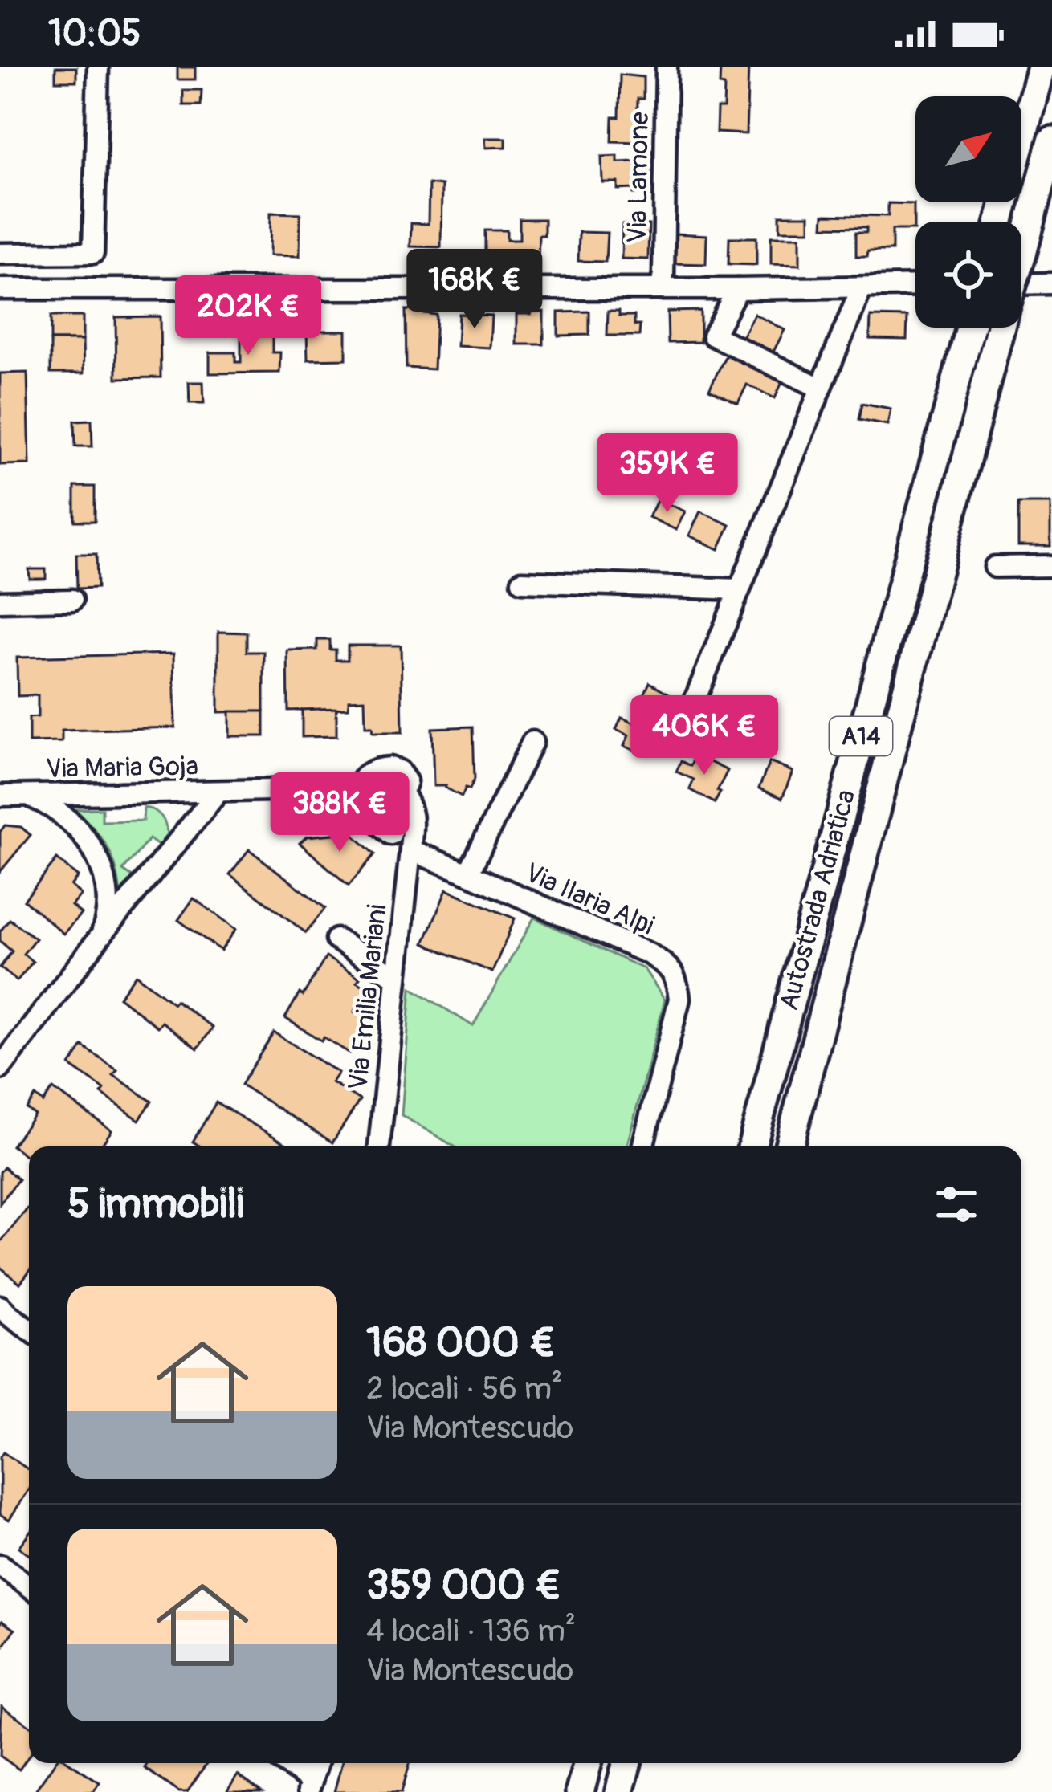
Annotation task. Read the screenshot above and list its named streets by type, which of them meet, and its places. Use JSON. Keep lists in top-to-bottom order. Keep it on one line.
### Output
{"streets":{"highway":["A14","Autostrada Adriatica"],"street":["Via Lamone","Via Maria Goja","Via Ilaria Alpi","Via Emilia Mariani"]},"crossings":[["Via Maria Goja","Via Emilia Mariani"],["Via Ilaria Alpi","Via Emilia Mariani"]],"north":"top right","page":{"status":"10:05","price":["168K €","202K €","359K €","406K €","388K €"],"heading":"5 immobili","list":[{"name":"168 000 €","note":"2 locali · 56 m² · Via Montescudo"},{"name":"359 000 €","note":"4 locali · 136 m² · Via Montescudo"}]}}
